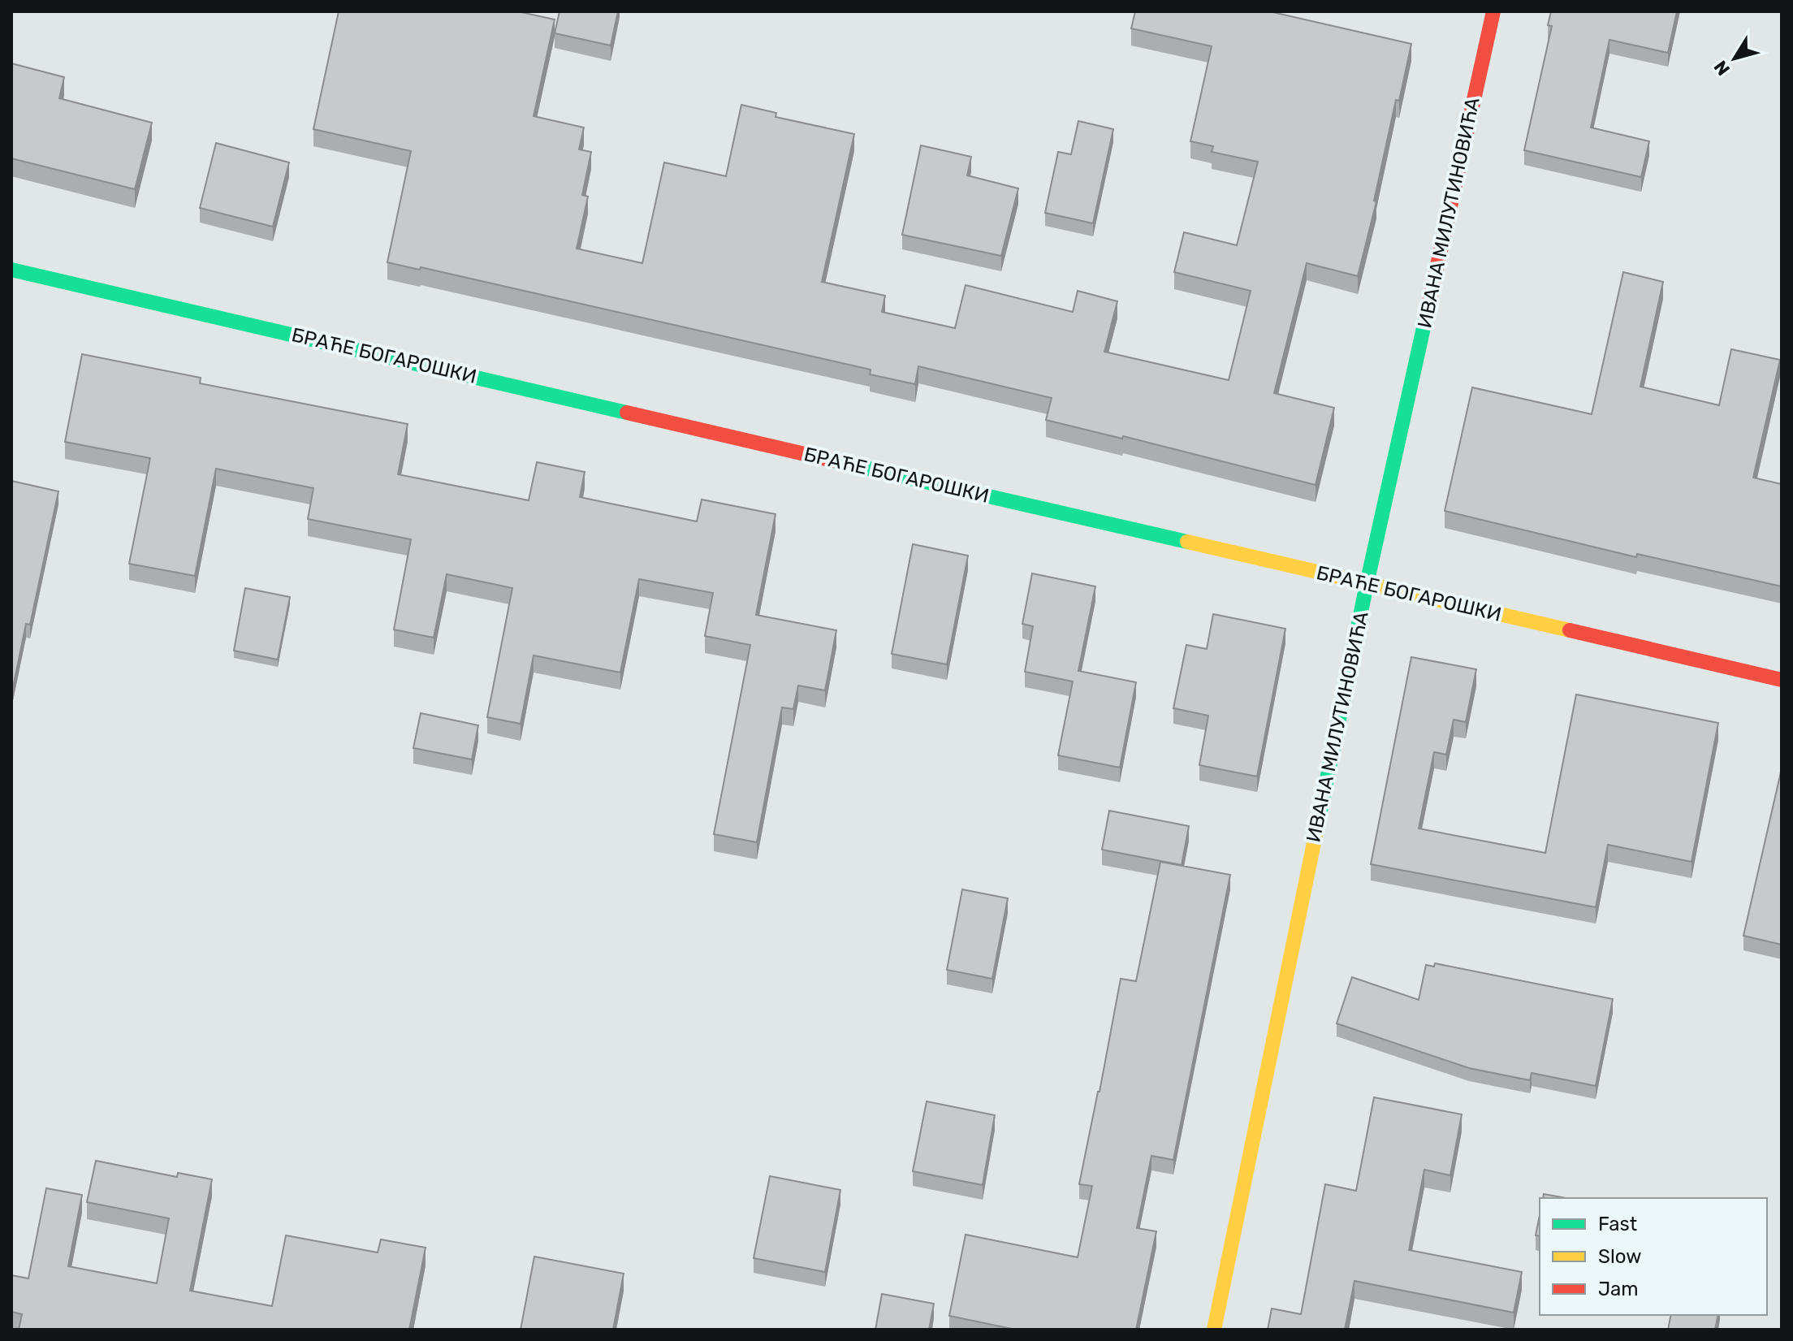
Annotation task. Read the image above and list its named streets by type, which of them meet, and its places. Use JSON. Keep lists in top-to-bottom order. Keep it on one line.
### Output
{"streets":{"street":["ИВАНА МИЛУТИНОВИЋА","БРАЋЕ БОГАРОШКИ"]},"crossings":[["ИВАНА МИЛУТИНОВИЋА","БРАЋЕ БОГАРОШКИ"]],"legend":["Fast","Slow","Jam"],"north":"bottom left"}
